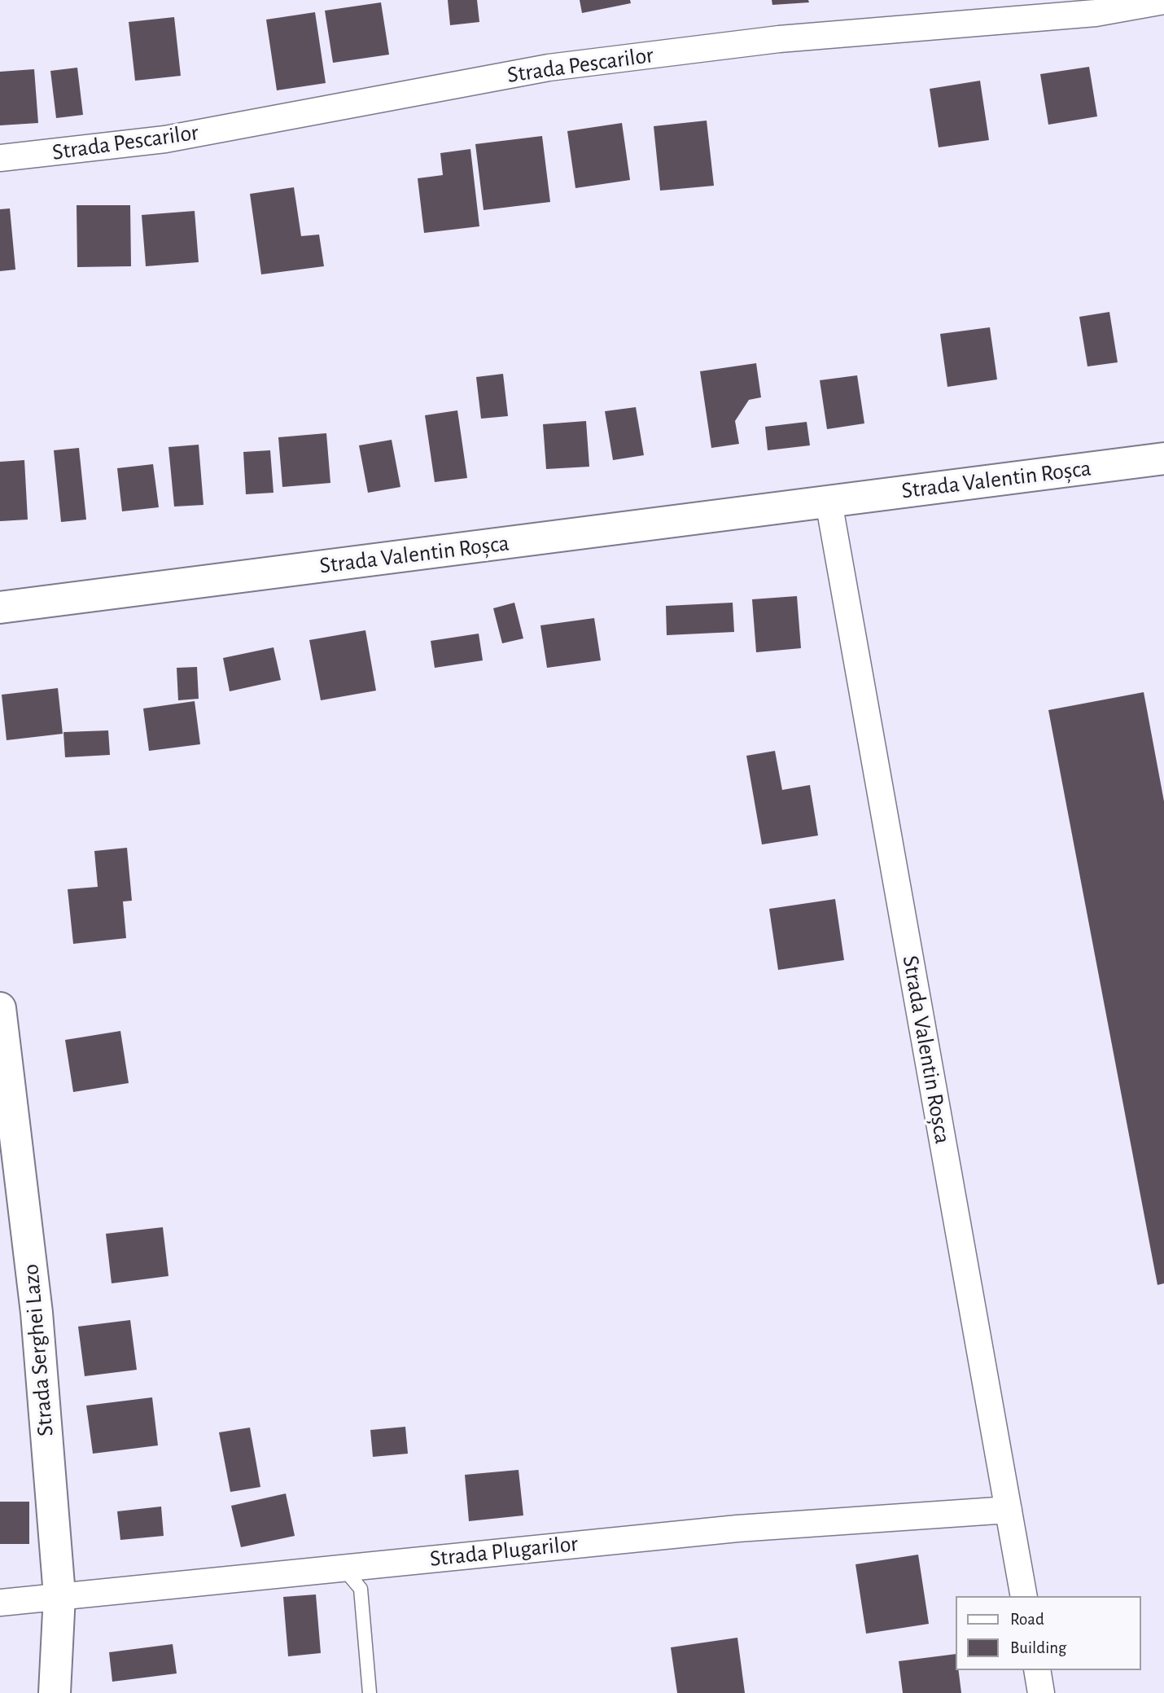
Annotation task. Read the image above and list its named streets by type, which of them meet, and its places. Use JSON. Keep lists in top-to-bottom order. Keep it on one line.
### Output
{"streets":{"main road":["Strada Valentin Roșca","Strada Serghei Lazo"],"street":["Strada Pescarilor","Strada Plugarilor"]},"crossings":[["Strada Valentin Roșca","Strada Plugarilor"],["Strada Serghei Lazo","Strada Plugarilor"]],"legend":["Road","Building"]}
